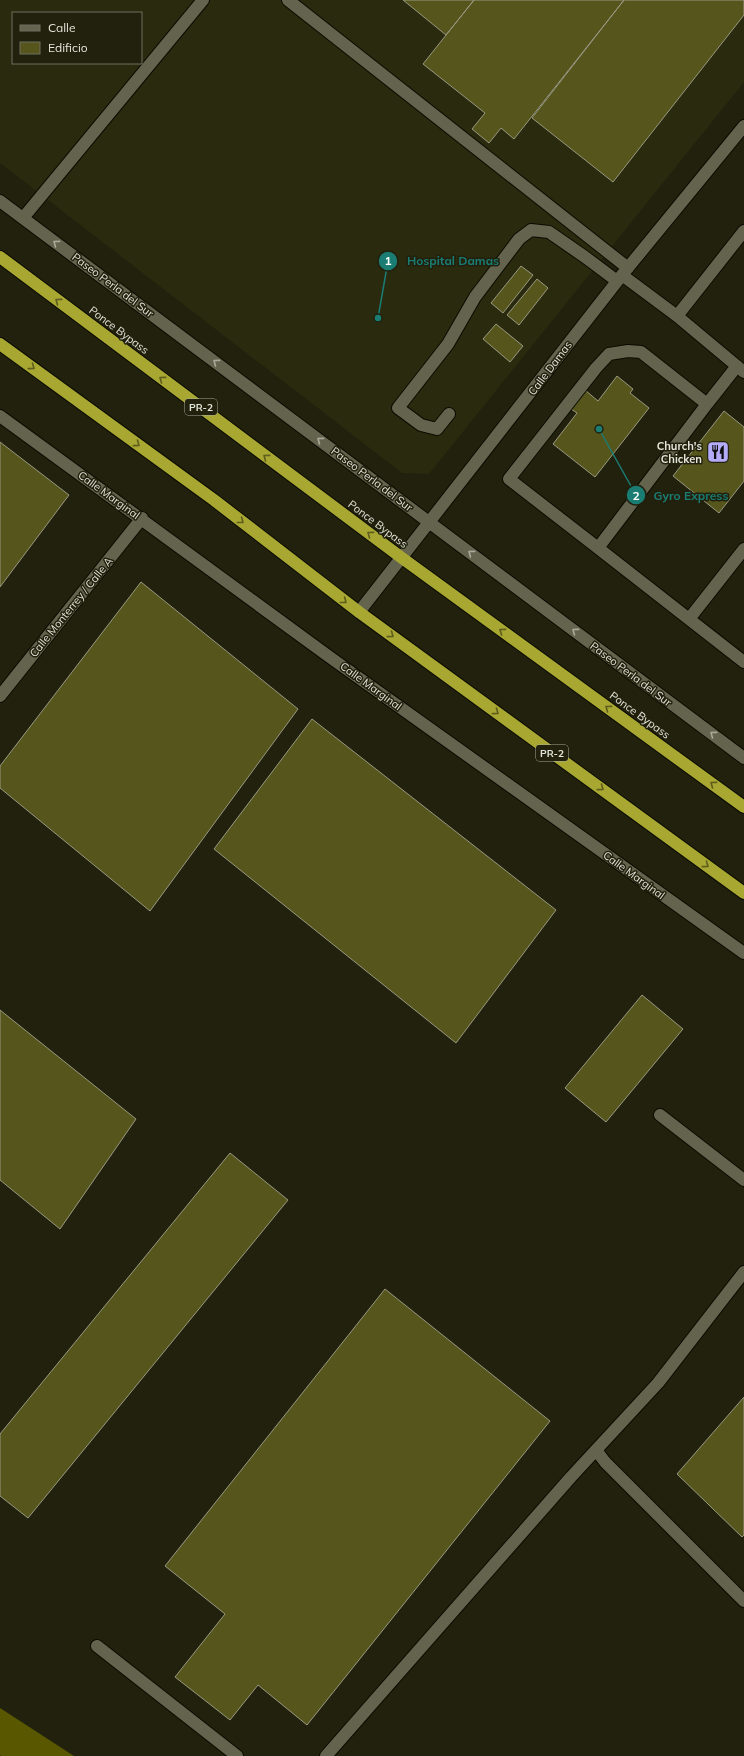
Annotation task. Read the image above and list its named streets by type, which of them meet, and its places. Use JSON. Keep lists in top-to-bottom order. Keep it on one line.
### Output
{"streets":{"highway":["Ponce Bypass","PR-2"],"street":["Paseo Perla del Sur","Calle Damas","Calle Marginal","Calle Monterrey / Calle A"]},"crossings":[["Paseo Perla del Sur","Calle Damas"],["Ponce Bypass","Calle Damas"],["Calle Damas","PR-2"],["Calle Marginal","Calle Monterrey / Calle A"]],"one_way":["Paseo Perla del Sur"],"places":{"other":["Hospital Damas","Gyro Express"],"restaurant":["Church's Chicken"]},"legend":["Calle","Edificio"]}
